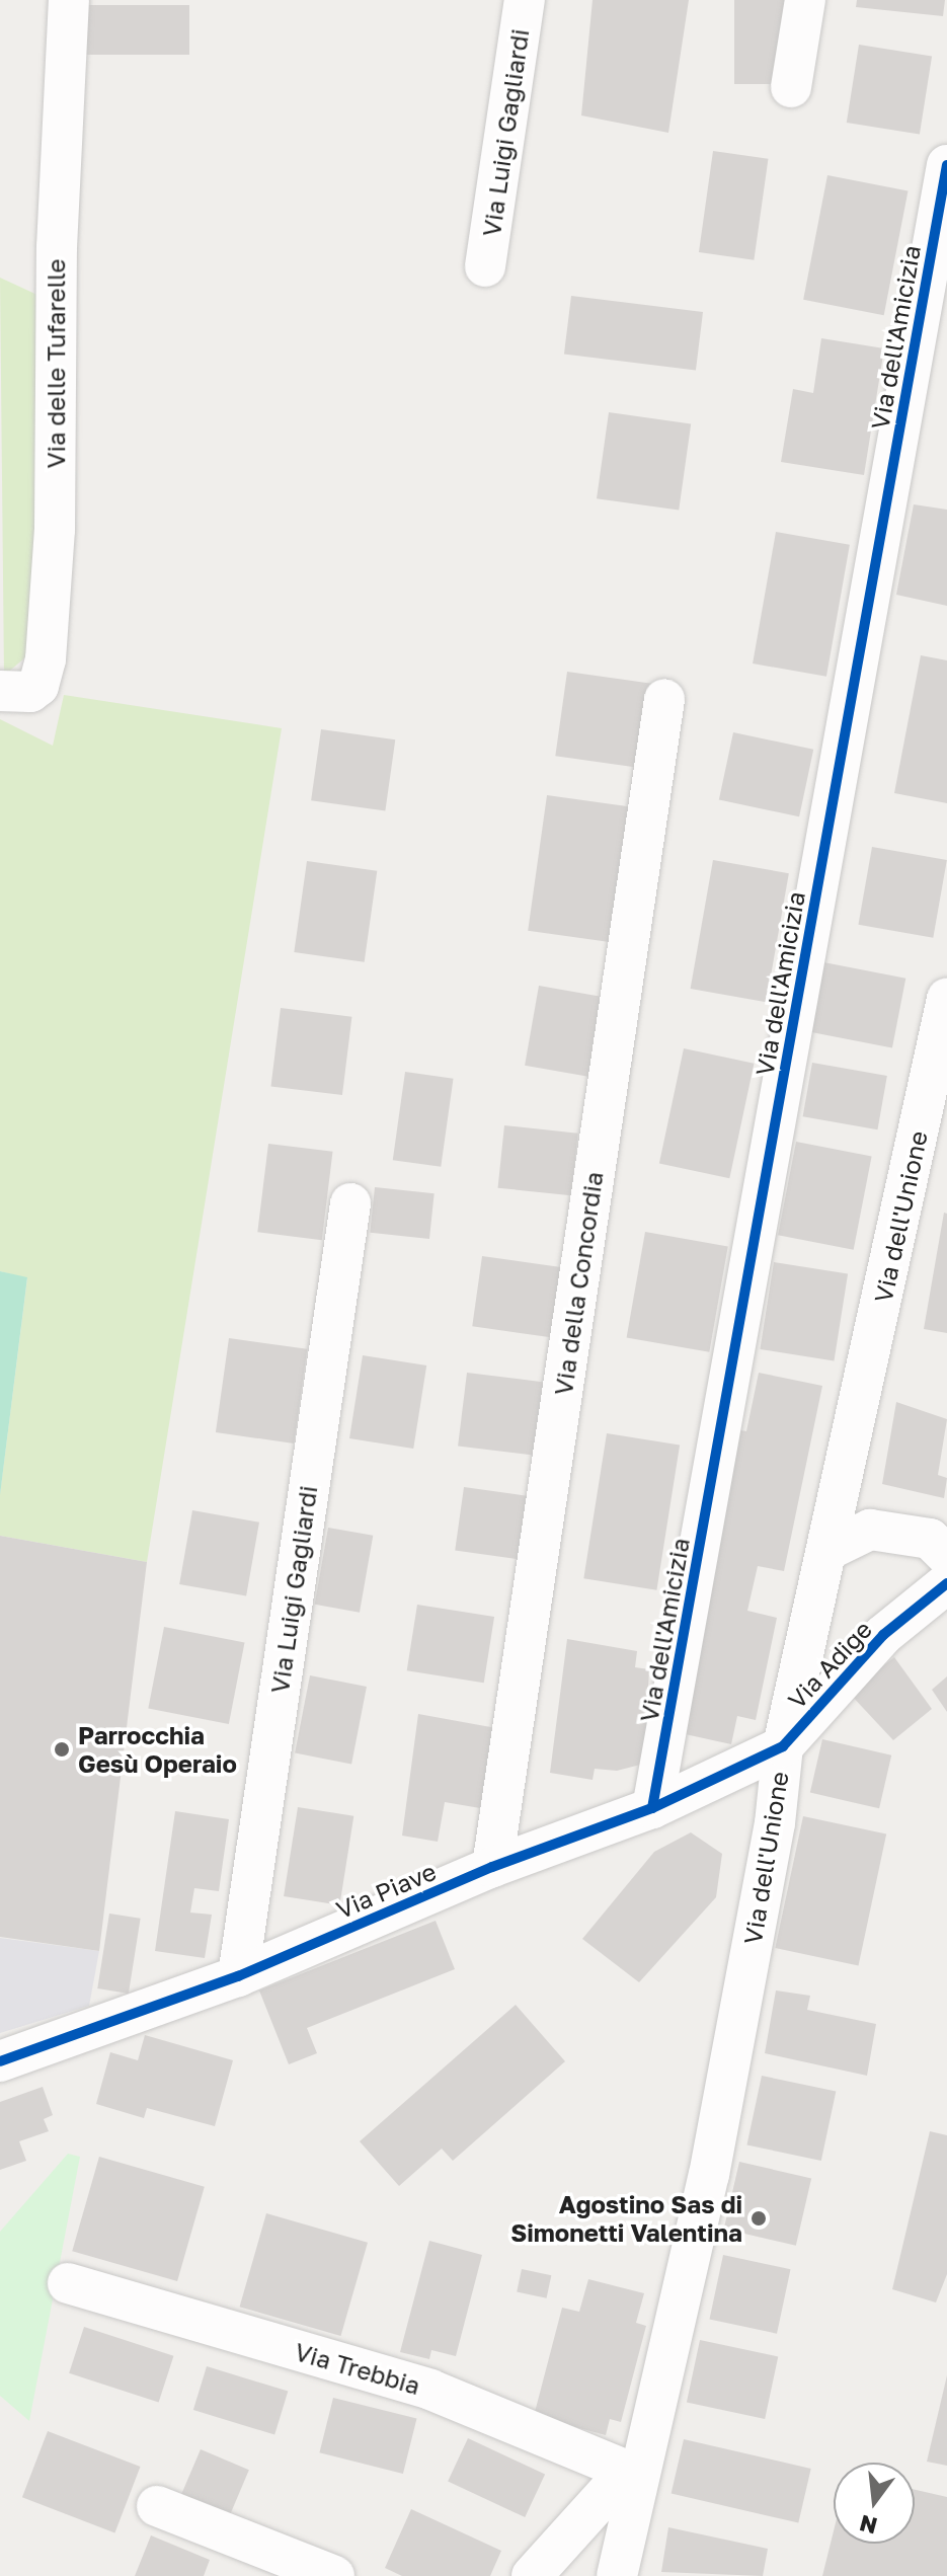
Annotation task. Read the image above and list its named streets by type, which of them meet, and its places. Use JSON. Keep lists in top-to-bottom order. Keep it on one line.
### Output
{"streets":{"street":["Via Luigi Gagliardi","Via dell'Amicizia","Via delle Tufarelle","Via dell'Unione","Via della Concordia","Via Adige","Via Piave","Via Trebbia"]},"crossings":[["Via Luigi Gagliardi","Via Piave"],["Via dell'Amicizia","Via Piave"],["Via dell'Unione","Via Adige"],["Via dell'Unione","Via Piave"],["Via dell'Unione","Via Trebbia"],["Via della Concordia","Via Piave"],["Via Adige","Via Piave"]],"places":["Parrocchia Gesù Operaio","Agostino Sas di Simonetti Valentina"],"north":"bottom"}
